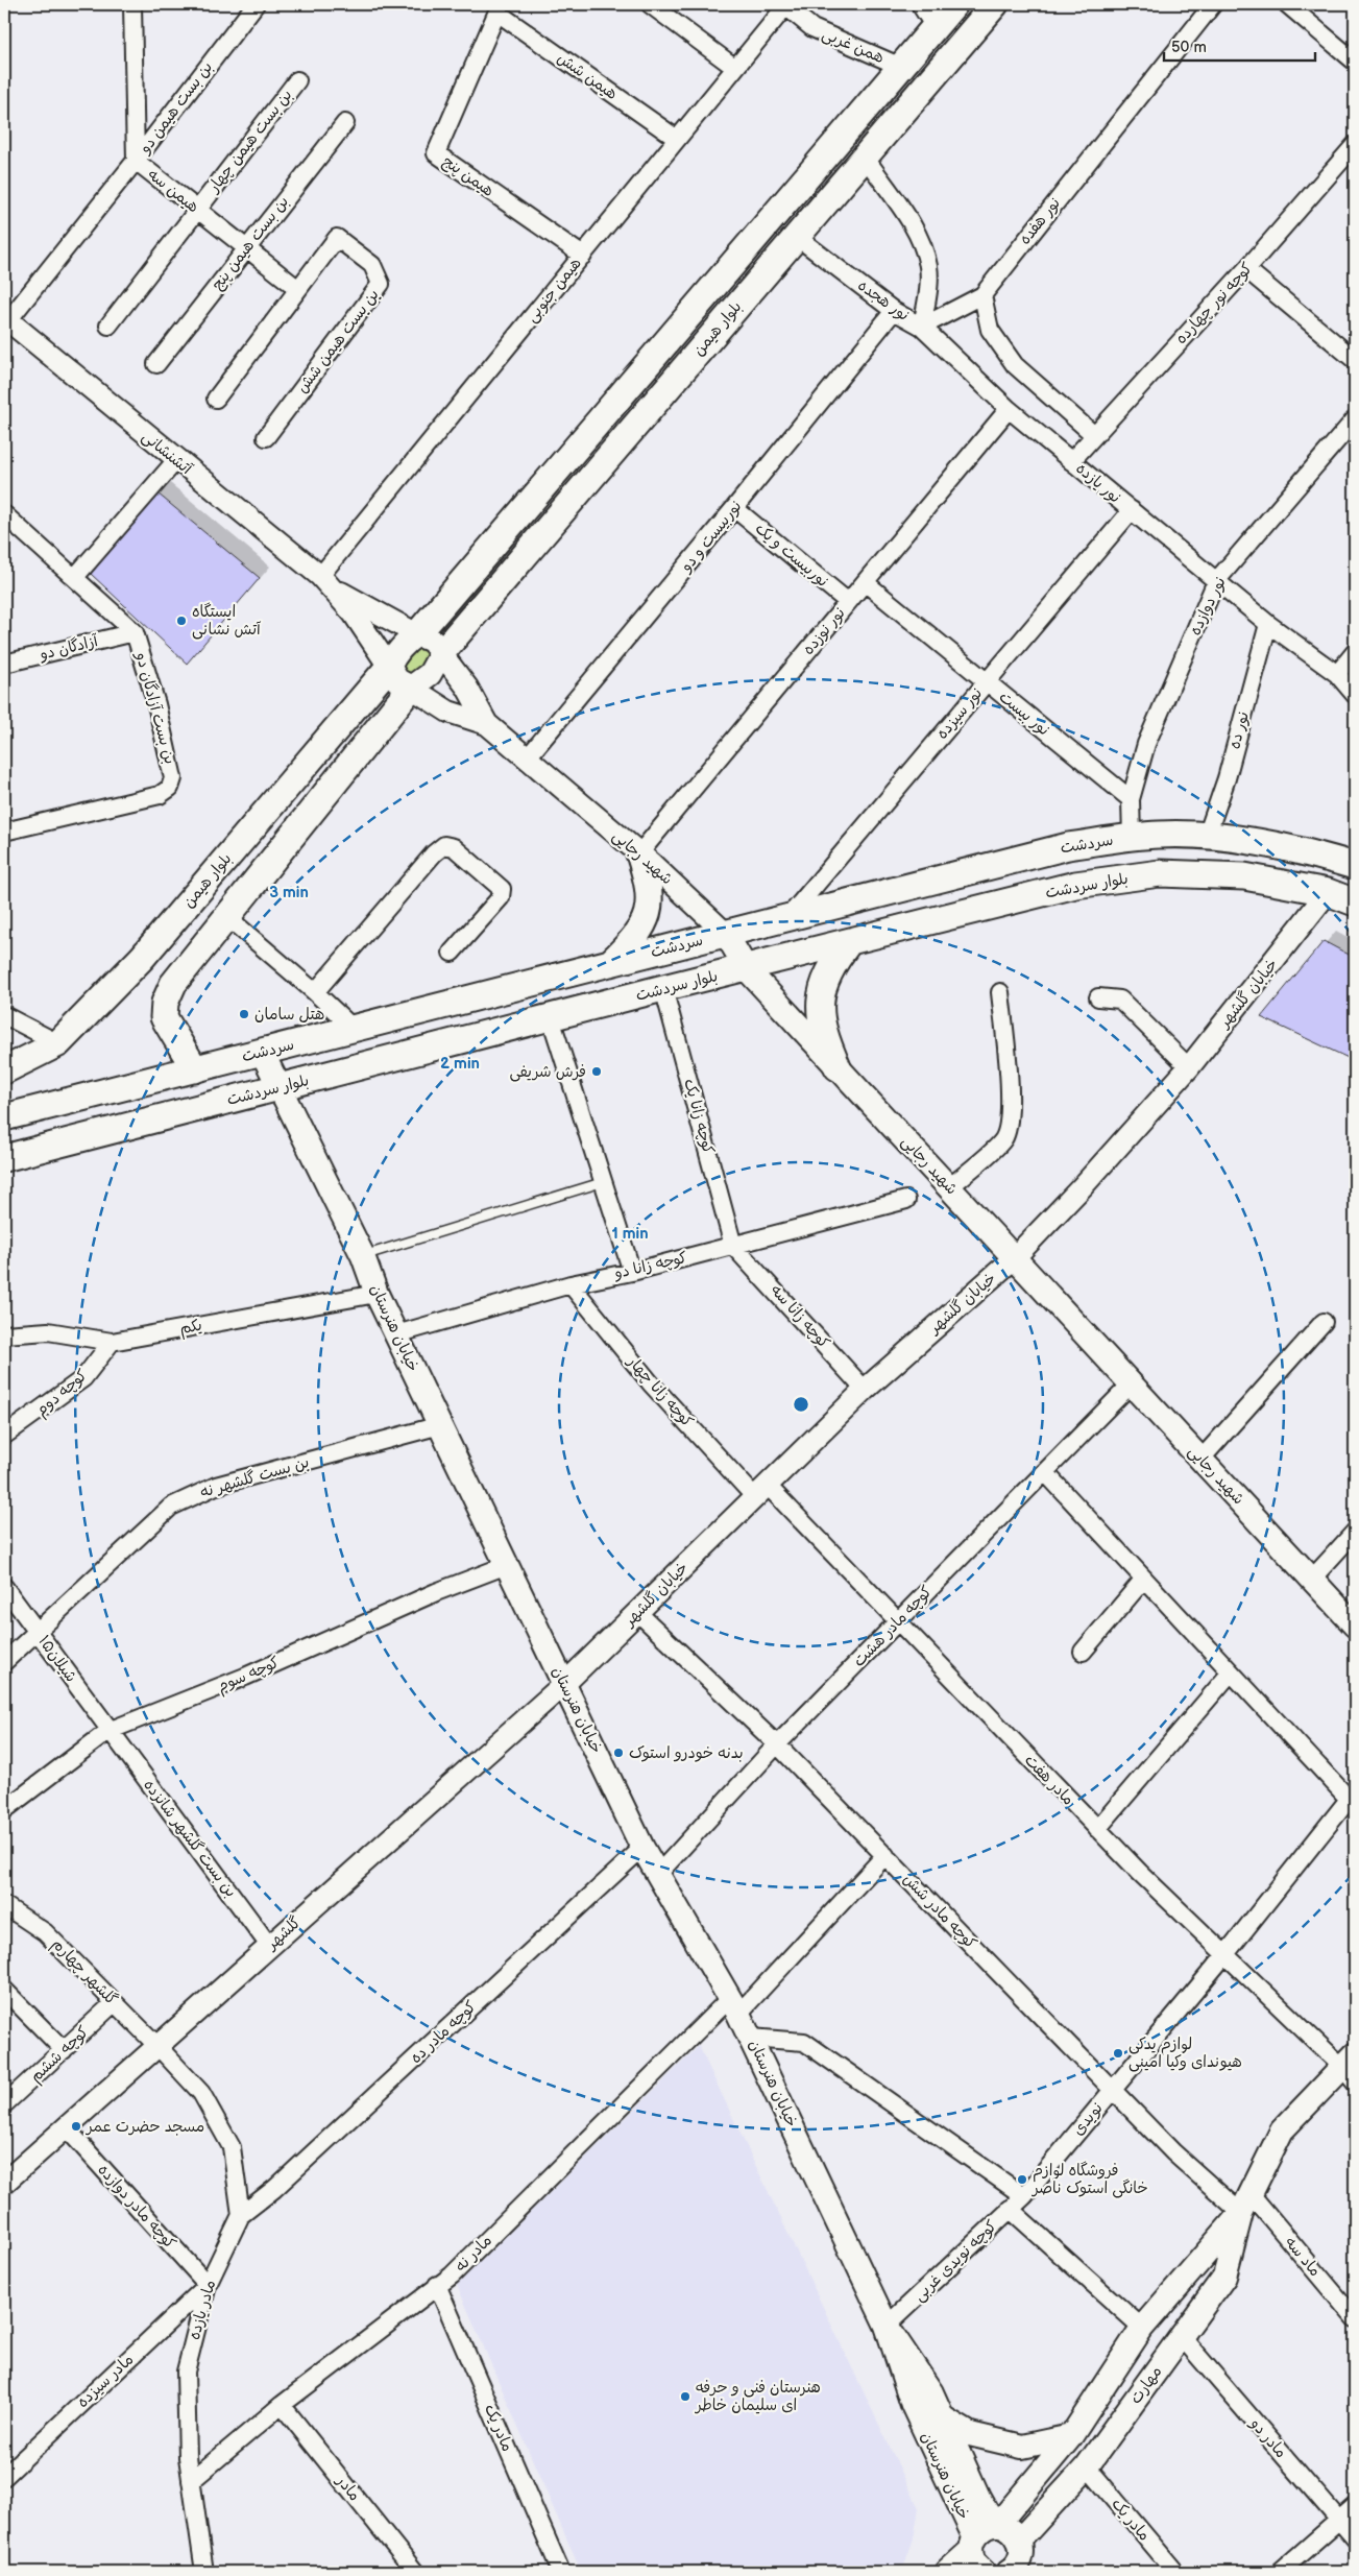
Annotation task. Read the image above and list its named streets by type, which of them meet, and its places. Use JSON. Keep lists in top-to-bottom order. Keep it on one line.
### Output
{"streets":{"main road":["بلوار هیمن","سردشت","شهید رجایی","بلوار سردشت","خیابان هنرستان","مهارت"],"street":["همن غربی","هیمن شش","بن بست هیمن دو","بن بست هیمن چهار","هیمن پنج","هیمن سه","نور هفده","بن بست هیمن پنج","هیمن جنوبی","نور هجده","کوچه نور چهارده","بن بست هیمن شش","آتشنشانی","نور یازده","نوربیست و دو","نوربیست و یک","نور دوازده","نور نوزده","آزادگان دو","بن بست آزادگان دو","نور سیزده","نور بیست","نور ده","خیابان گلشهر","کوچه زانا یک","کوچه زانا دو","کوچه زانا سه","یکم","کوچه زانا چهار","کوچه دوم","بن بست گلشهر نه","کوچه مادر هشت","شیلان۱۵","کوچه سوم","مادر هفت","بن بست گلشهر شانزده","کوچه مادر شش","گلشهر","گلشهر چهارم","کوچه مادر ده","کوچه ششم","نویدی","کوچه مادر دوازده","مادر نه","ماد سه","کوچه نویدی غربی","مادر یازده","مادر سیزده","مادر یک","مادر دو","مادر"]},"crossings":[["همن غربی","هیمن جنوبی"],["همن غربی","بلوار هیمن"],["هیمن شش","هیمن پنج"],["هیمن شش","هیمن جنوبی"],["بن بست هیمن دو","هیمن سه"],["بن بست هیمن چهار","هیمن سه"],["هیمن پنج","هیمن جنوبی"],["هیمن سه","بن بست هیمن پنج"],["هیمن سه","بن بست هیمن شش"],["هیمن سه","آتشنشانی"],["هیمن جنوبی","آتشنشانی"],["نور هجده","بلوار هیمن"],["نور هجده","نور یازده"],["نور هجده","نوربیست و دو"],["کوچه نور چهارده","نور یازده"],["بلوار هیمن","آتشنشانی"],["بلوار هیمن","شهید رجایی"],["آتشنشانی","شهید رجایی"],["نور یازده","نور دوازده"],["نور یازده","نور نوزده"],["نور یازده","نور سیزده"],["نور یازده","نور ده"],["نوربیست و دو","نوربیست و یک"],["نوربیست و دو","شهید رجایی"],["نوربیست و یک","نور نوزده"],["نور دوازده","نور بیست"],["نور نوزده","نور بیست"],["نور نوزده","شهید رجایی"],["آزادگان دو","بن بست آزادگان دو"],["نور سیزده","نور بیست"],["نور سیزده","سردشت"],["نور ده","سردشت"],["سردشت","شهید رجایی"],["سردشت","خیابان هنرستان"],["شهید رجایی","بلوار سردشت"],["شهید رجایی","خیابان گلشهر"],["شهید رجایی","کوچه مادر هشت"],["بلوار سردشت","خیابان گلشهر"],["بلوار سردشت","کوچه زانا یک"],["بلوار سردشت","خیابان هنرستان"],["خیابان گلشهر","کوچه زانا سه"],["خیابان گلشهر","خیابان هنرستان"],["خیابان گلشهر","کوچه زانا چهار"],["خیابان گلشهر","مادر هفت"],["خیابان گلشهر","کوچه مادر شش"],["خیابان گلشهر","گلشهر"],["کوچه زانا یک","کوچه زانا دو"],["کوچه زانا یک","کوچه زانا سه"],["کوچه زانا دو","کوچه زانا سه"],["کوچه زانا دو","خیابان هنرستان"],["کوچه زانا دو","کوچه زانا چهار"],["یکم","خیابان هنرستان"],["یکم","کوچه دوم"],["خیابان هنرستان","بن بست گلشهر نه"],["خیابان هنرستان","کوچه مادر هشت"],["خیابان هنرستان","کوچه سوم"],["خیابان هنرستان","گلشهر"],["خیابان هنرستان","کوچه مادر ده"],["خیابان هنرستان","مادر نه"],["خیابان هنرستان","کوچه نویدی غربی"],["خیابان هنرستان","مهارت"],["کوچه زانا چهار","مادر هفت"],["بن بست گلشهر نه","شیلان۱۵"],["کوچه مادر هشت","مادر هفت"],["کوچه مادر هشت","کوچه مادر شش"],["شیلان۱۵","کوچه سوم"],["شیلان۱۵","بن بست گلشهر شانزده"],["کوچه سوم","بن بست گلشهر شانزده"],["مادر هفت","نویدی"],["مادر هفت","مهارت"],["بن بست گلشهر شانزده","گلشهر"],["کوچه مادر شش","نویدی"],["کوچه مادر شش","مادر نه"],["کوچه مادر شش","ماد سه"],["کوچه مادر شش","مهارت"],["گلشهر","گلشهر چهارم"],["گلشهر","کوچه مادر دوازده"],["گلشهر چهارم","کوچه ششم"],["کوچه مادر ده","مادر یازده"],["نویدی","کوچه نویدی غربی"],["کوچه مادر دوازده","مادر یازده"],["کوچه مادر دوازده","مادر سیزده"],["مادر نه","مادر یازده"],["مادر نه","مادر یک"],["مادر نه","مادر"],["ماد سه","مهارت"],["مادر یازده","مادر سیزده"],["مهارت","مادر یک"],["مهارت","مادر دو"]],"places":["ایستگاه آتش نشانی","هتل سامان","فرش شریفی","بدنه خودرو استوک","لوازم یدکى هیونداى وکیا امینى","مسجد حضرت عمر","فروشگاه لوازم خانگى استوک ناصر","هنرستان فنی و حرفه ای سلیمان خاطر"],"scale_bar":"50 m","rings":["3 min","2 min","1 min"]}
